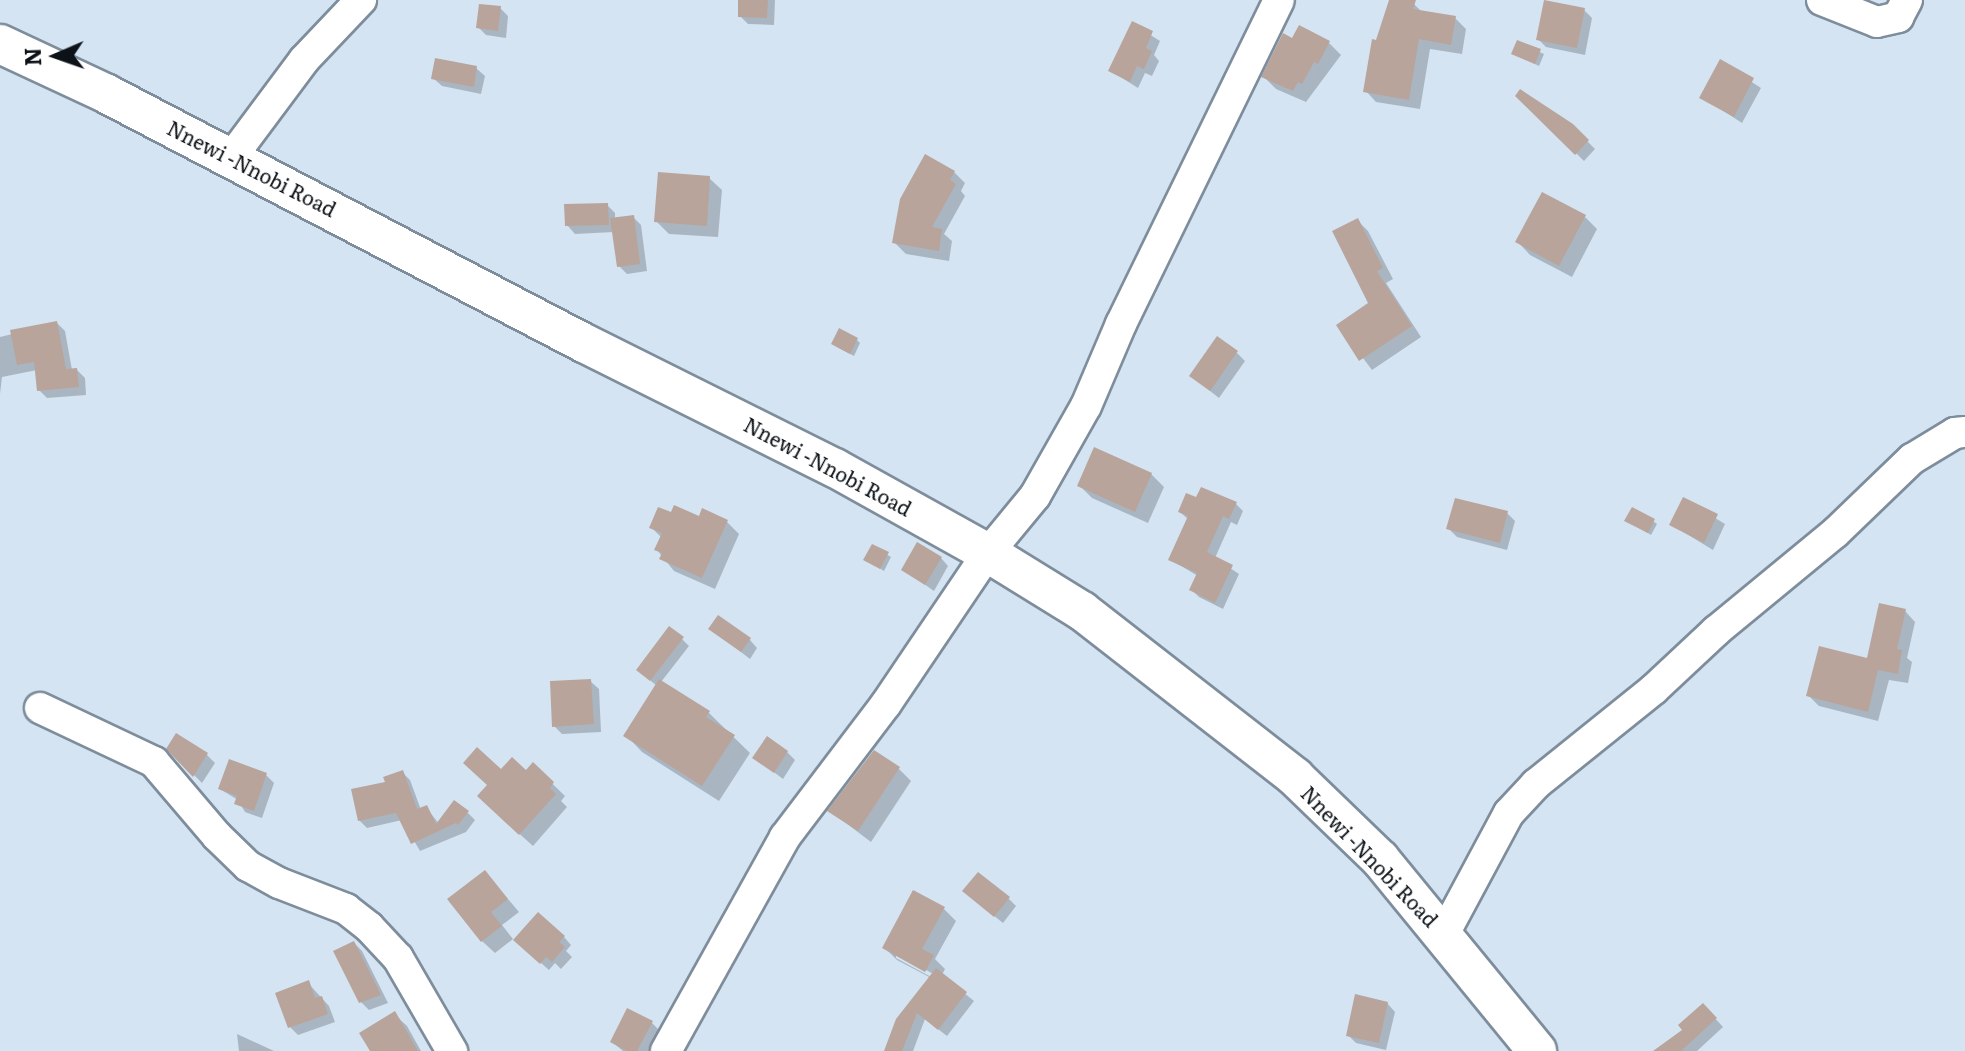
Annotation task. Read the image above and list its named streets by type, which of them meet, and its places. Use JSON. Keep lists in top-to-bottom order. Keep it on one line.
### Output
{"streets":{"main road":["Nnewi -Nnobi Road"]},"north":"left"}
